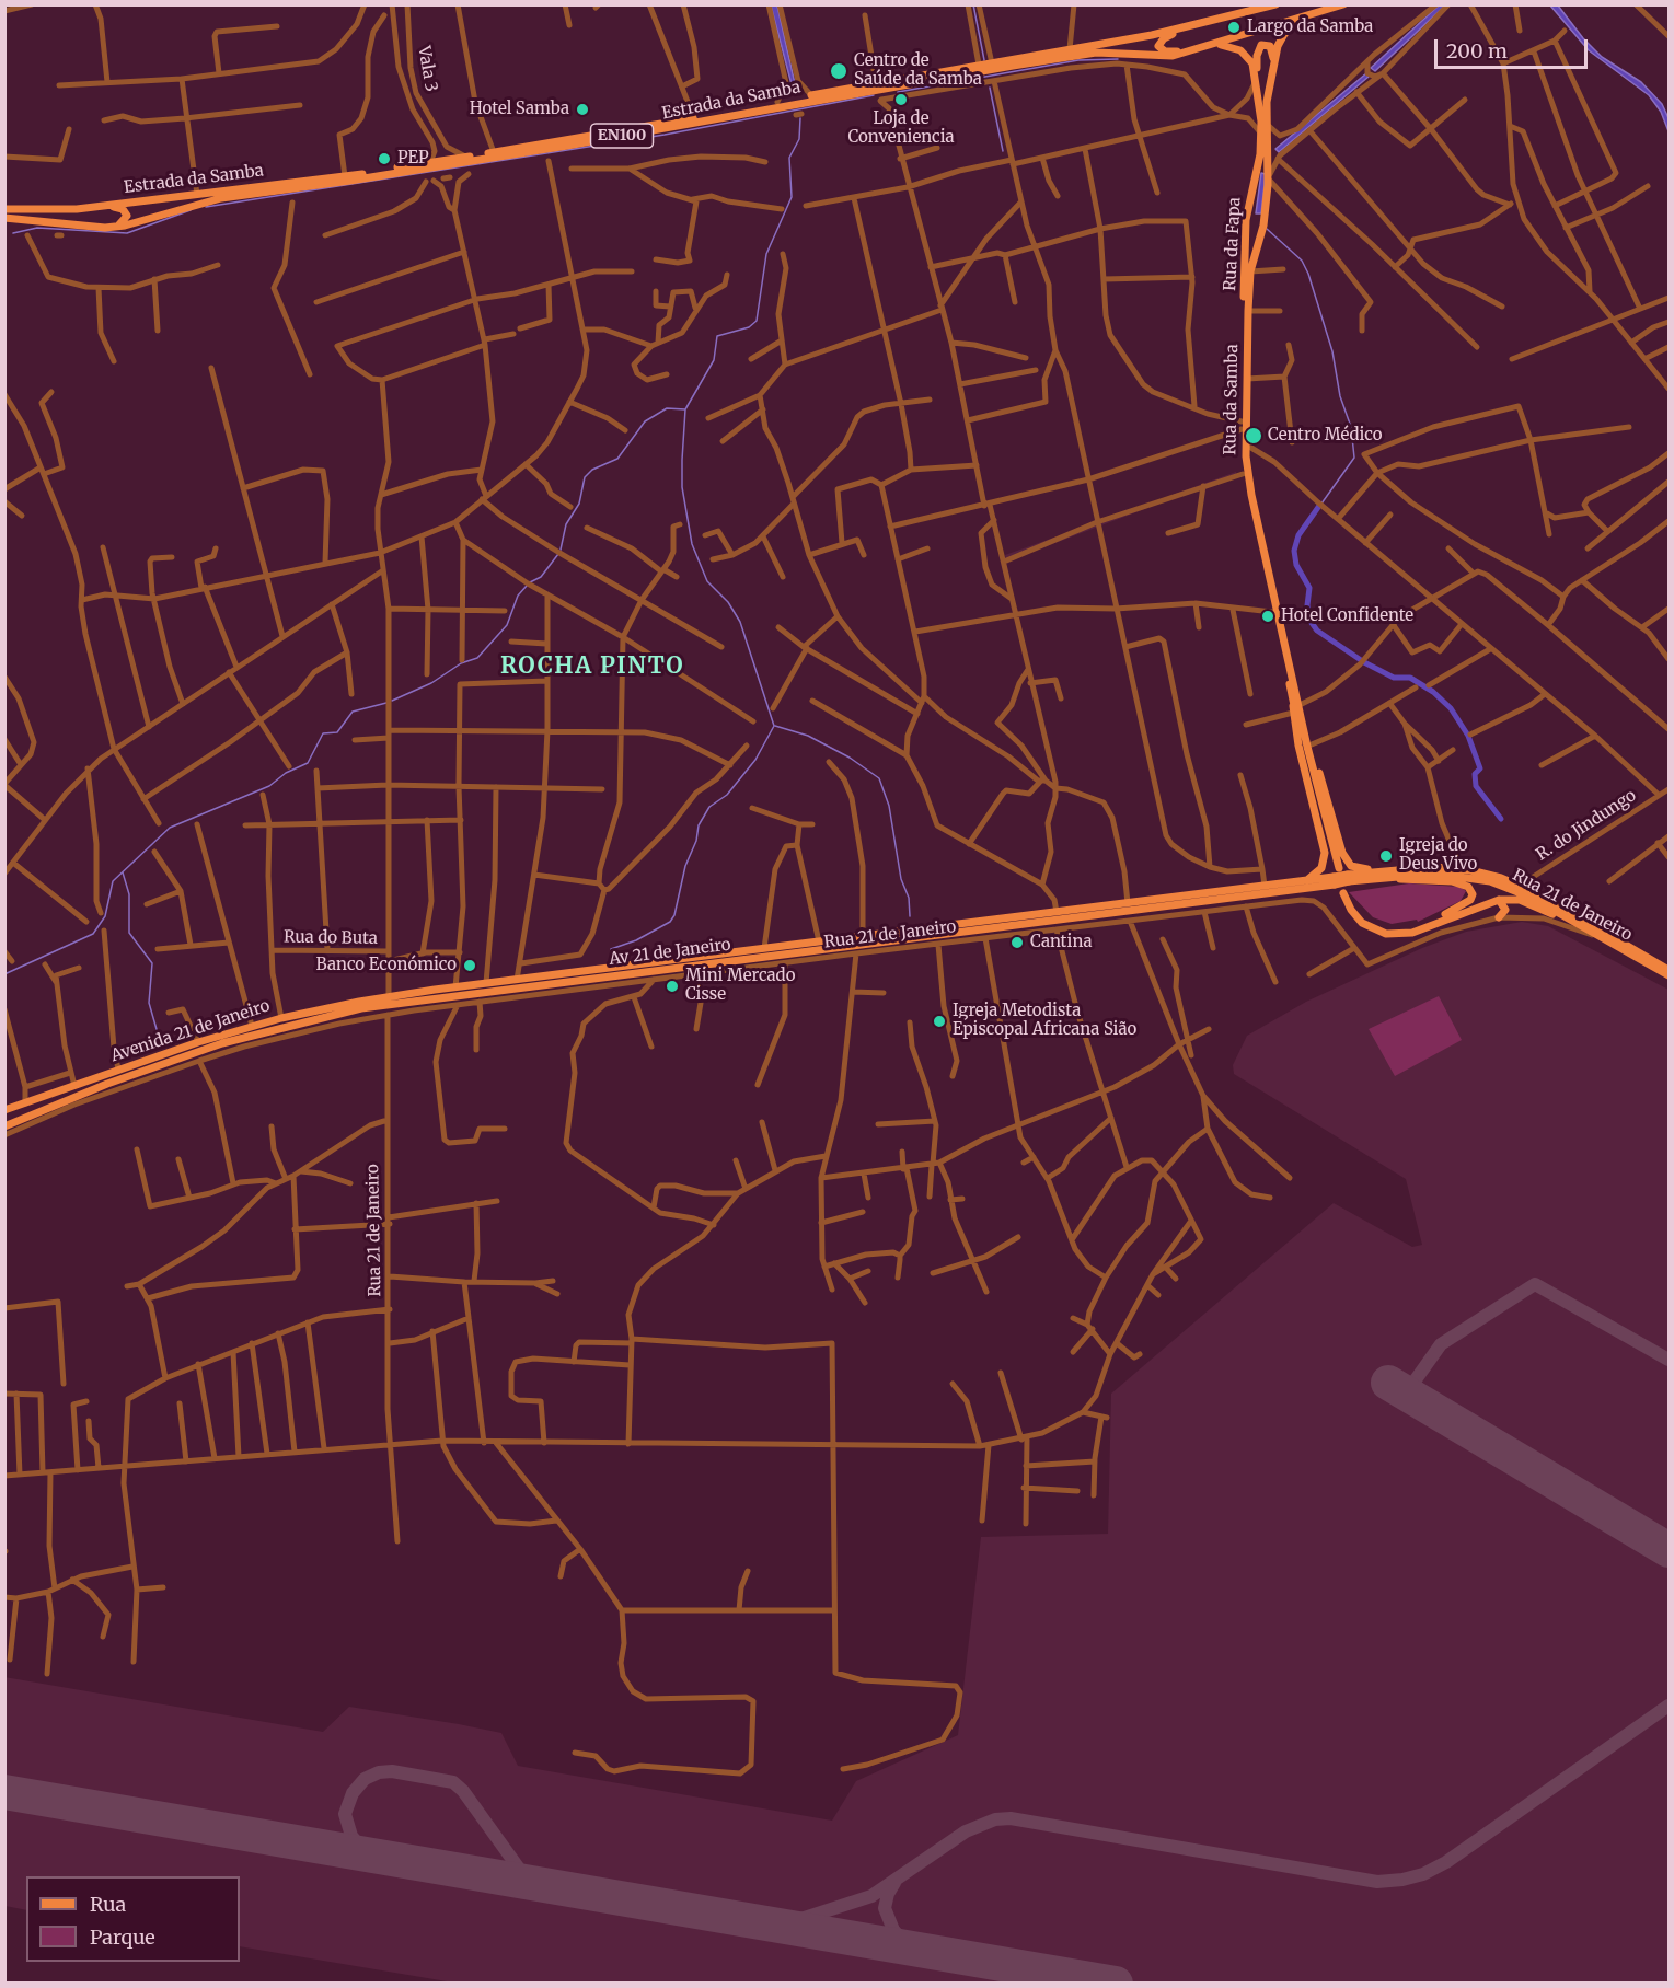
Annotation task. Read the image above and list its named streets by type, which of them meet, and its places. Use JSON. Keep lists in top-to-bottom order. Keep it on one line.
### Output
{"streets":{"main road":["Estrada da Samba","EN100","Rua da Fapa","Rua da Samba","Rua 21 de Janeiro","Av 21 de Janeiro","Avenida 21 de Janeiro"],"street":["Vala 3","R. do Jindungo","Rua do Buta"]},"crossings":[["Vala 3","Estrada da Samba"],["Estrada da Samba","Rua da Fapa"],["Estrada da Samba","Rua da Samba"],["Rua da Fapa","Rua da Samba"],["Rua 21 de Janeiro","Av 21 de Janeiro"],["Rua 21 de Janeiro","Avenida 21 de Janeiro"],["Av 21 de Janeiro","Avenida 21 de Janeiro"]],"districts":["ROCHA PINTO"],"places":["Largo da Samba","Centro de Saúde da Samba","Loja de Conveniencia","Hotel Samba","PEP","Centro Médico","Hotel Confidente","Igreja do Deus Vivo","Cantina","Banco Económico","Mini Mercado Cisse","Igreja Metodista Episcopal Africana Sião"],"legend":["Rua","Parque"],"scale_bar":"200 m"}
